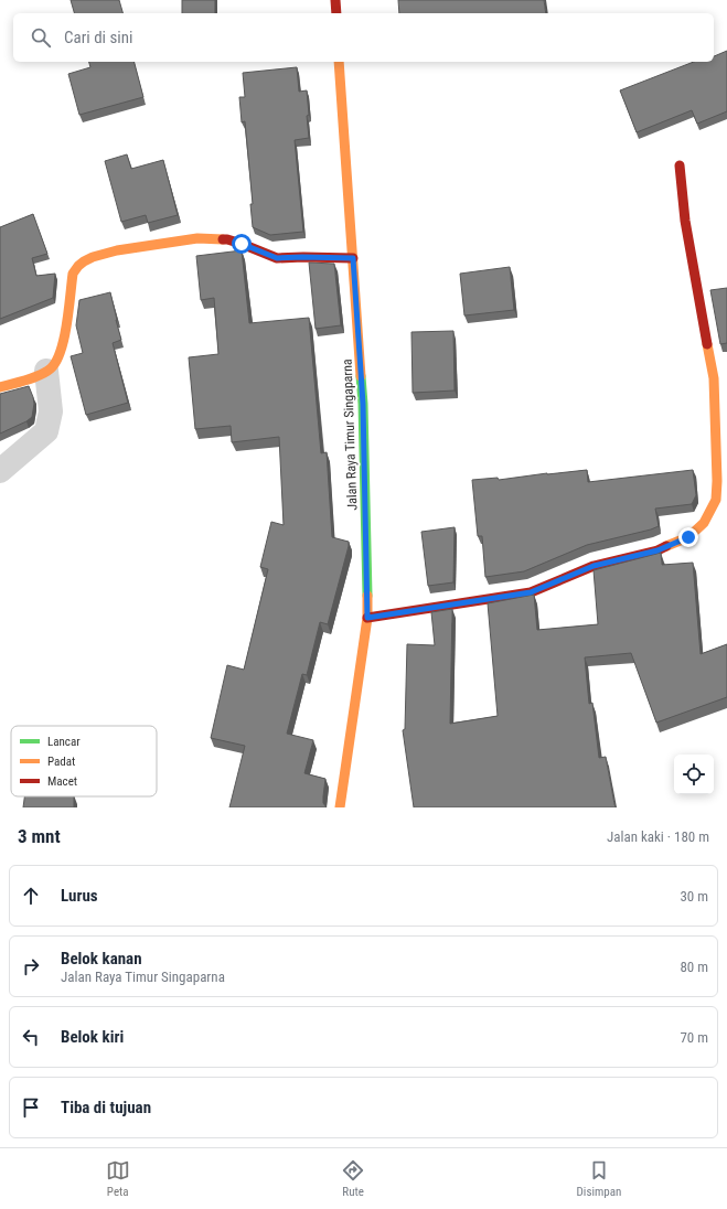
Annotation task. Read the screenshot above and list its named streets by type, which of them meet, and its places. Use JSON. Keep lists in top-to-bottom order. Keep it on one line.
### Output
{"streets":{"street":["Jalan Raya Timur Singaparna"]},"legend":["Lancar","Padat","Macet"],"page":{"search":"Cari di sini","heading":["3 mnt","Jalan kaki · 180 m"],"list":[["Lurus","30 m"],["Belok kanan","Jalan Raya Timur Singaparna","80 m"],["Belok kiri","70 m"],"Tiba di tujuan"],"nav":["Peta","Rute","Disimpan"]}}
